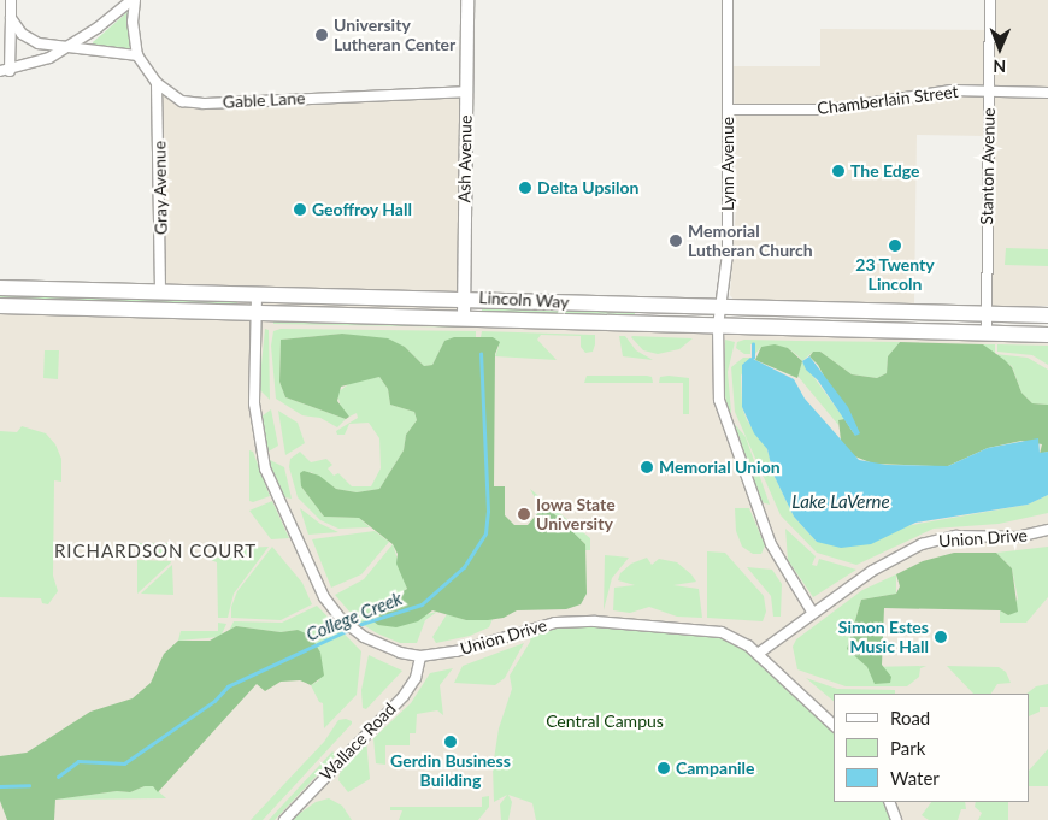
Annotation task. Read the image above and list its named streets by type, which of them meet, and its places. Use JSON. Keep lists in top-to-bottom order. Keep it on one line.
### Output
{"streets":{"main road":["Lincoln Way"],"street":["Gable Lane","Chamberlain Street","Ash Avenue","Lynn Avenue","Stanton Avenue","Gray Avenue","Union Drive","Wallace Road"]},"crossings":[["Gable Lane","Ash Avenue"],["Gable Lane","Gray Avenue"],["Chamberlain Street","Lynn Avenue"],["Chamberlain Street","Stanton Avenue"],["Ash Avenue","Lincoln Way"],["Lynn Avenue","Lincoln Way"],["Lynn Avenue","Union Drive"],["Stanton Avenue","Lincoln Way"],["Gray Avenue","Lincoln Way"],["Lincoln Way","Union Drive"],["Union Drive","Wallace Road"]],"districts":["RICHARDSON COURT"],"water":["Lake LaVerne","College Creek"],"parks":["Central Campus"],"places":["University Lutheran Center","The Edge","Delta Upsilon","Geoffroy Hall","Memorial Lutheran Church","23 Twenty Lincoln","Memorial Union","Iowa State University","Simon Estes Music Hall","Gerdin Business Building","Campanile"],"legend":["Road","Park","Water"],"north":"bottom"}
